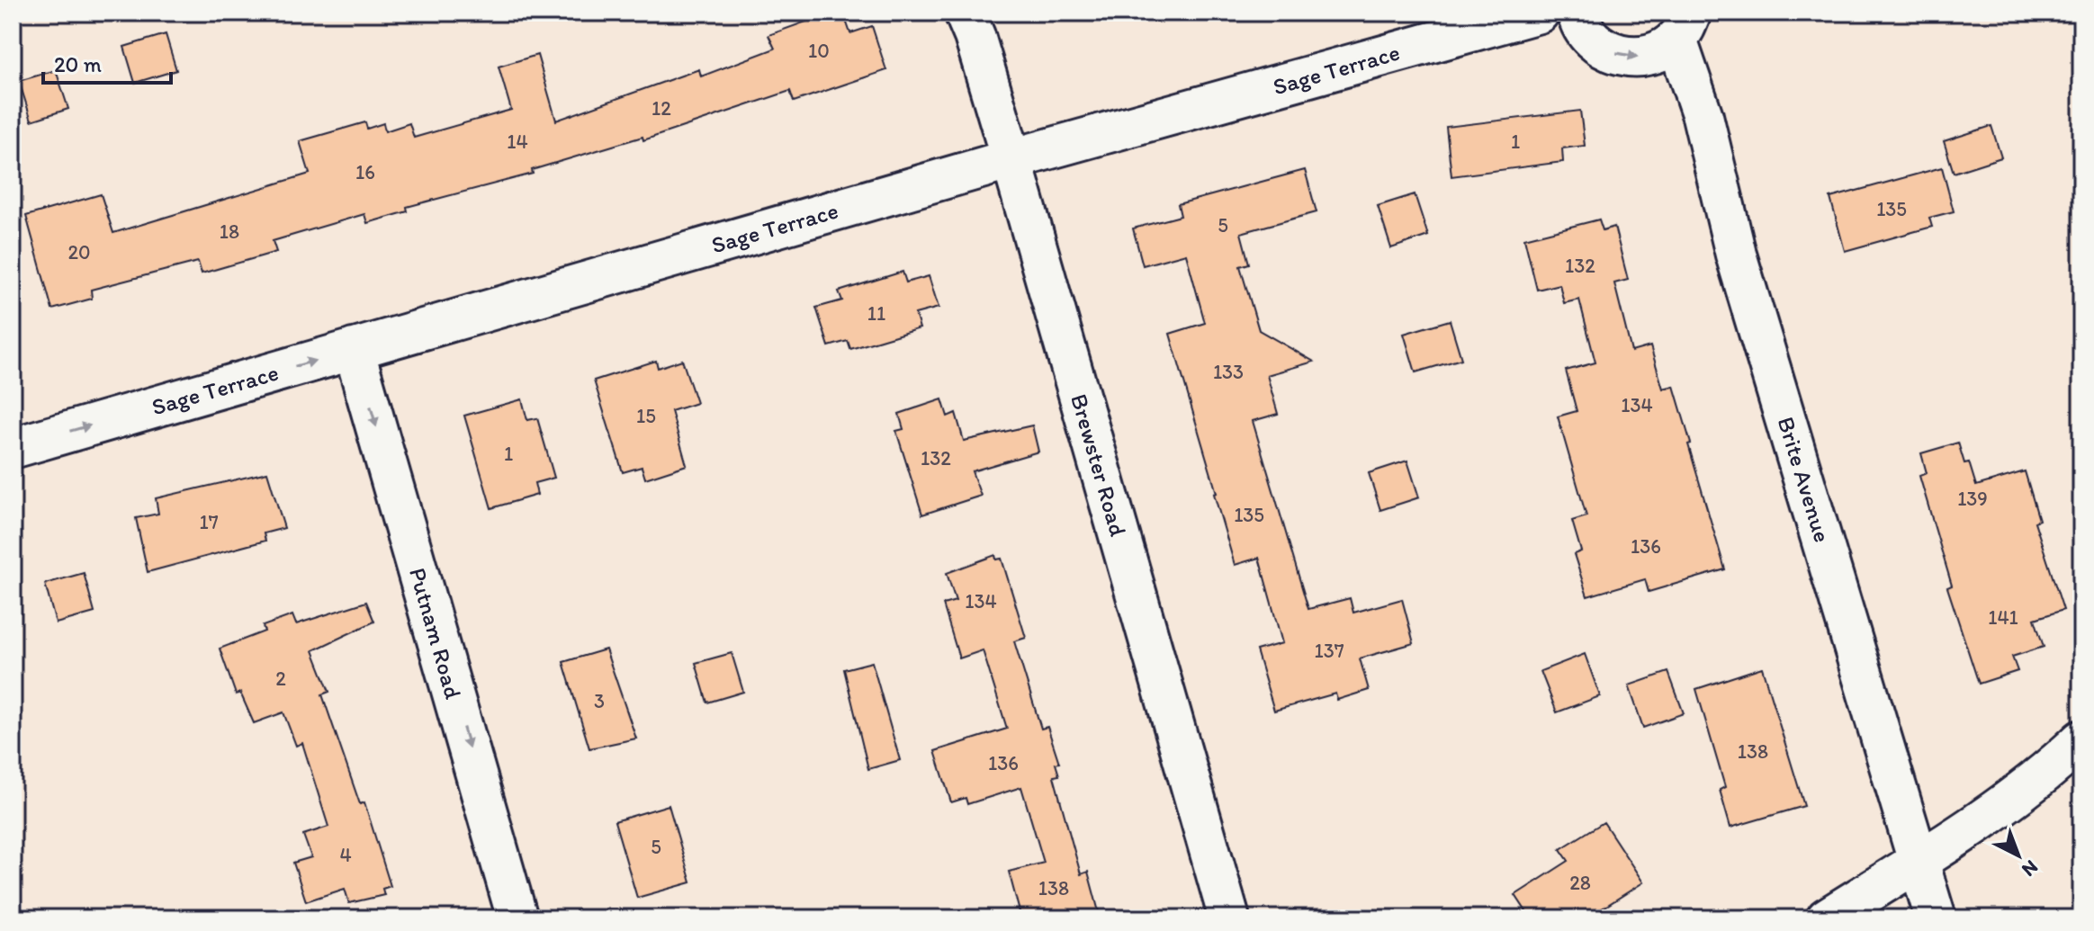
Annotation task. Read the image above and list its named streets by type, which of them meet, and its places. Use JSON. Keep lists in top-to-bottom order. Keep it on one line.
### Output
{"streets":{"street":["Sage Terrace","Brewster Road","Brite Avenue","Putnam Road"]},"crossings":[["Sage Terrace","Brewster Road"],["Sage Terrace","Putnam Road"]],"one_way":["Putnam Road"],"house_numbers":["10","12","14","1","16","135","5","18","20","132","11","133","134","15","1","132","139","135","17","136","134","141","137","2","3","138","136","5","4","28","138"],"scale_bar":"20 m","north":"bottom right"}
